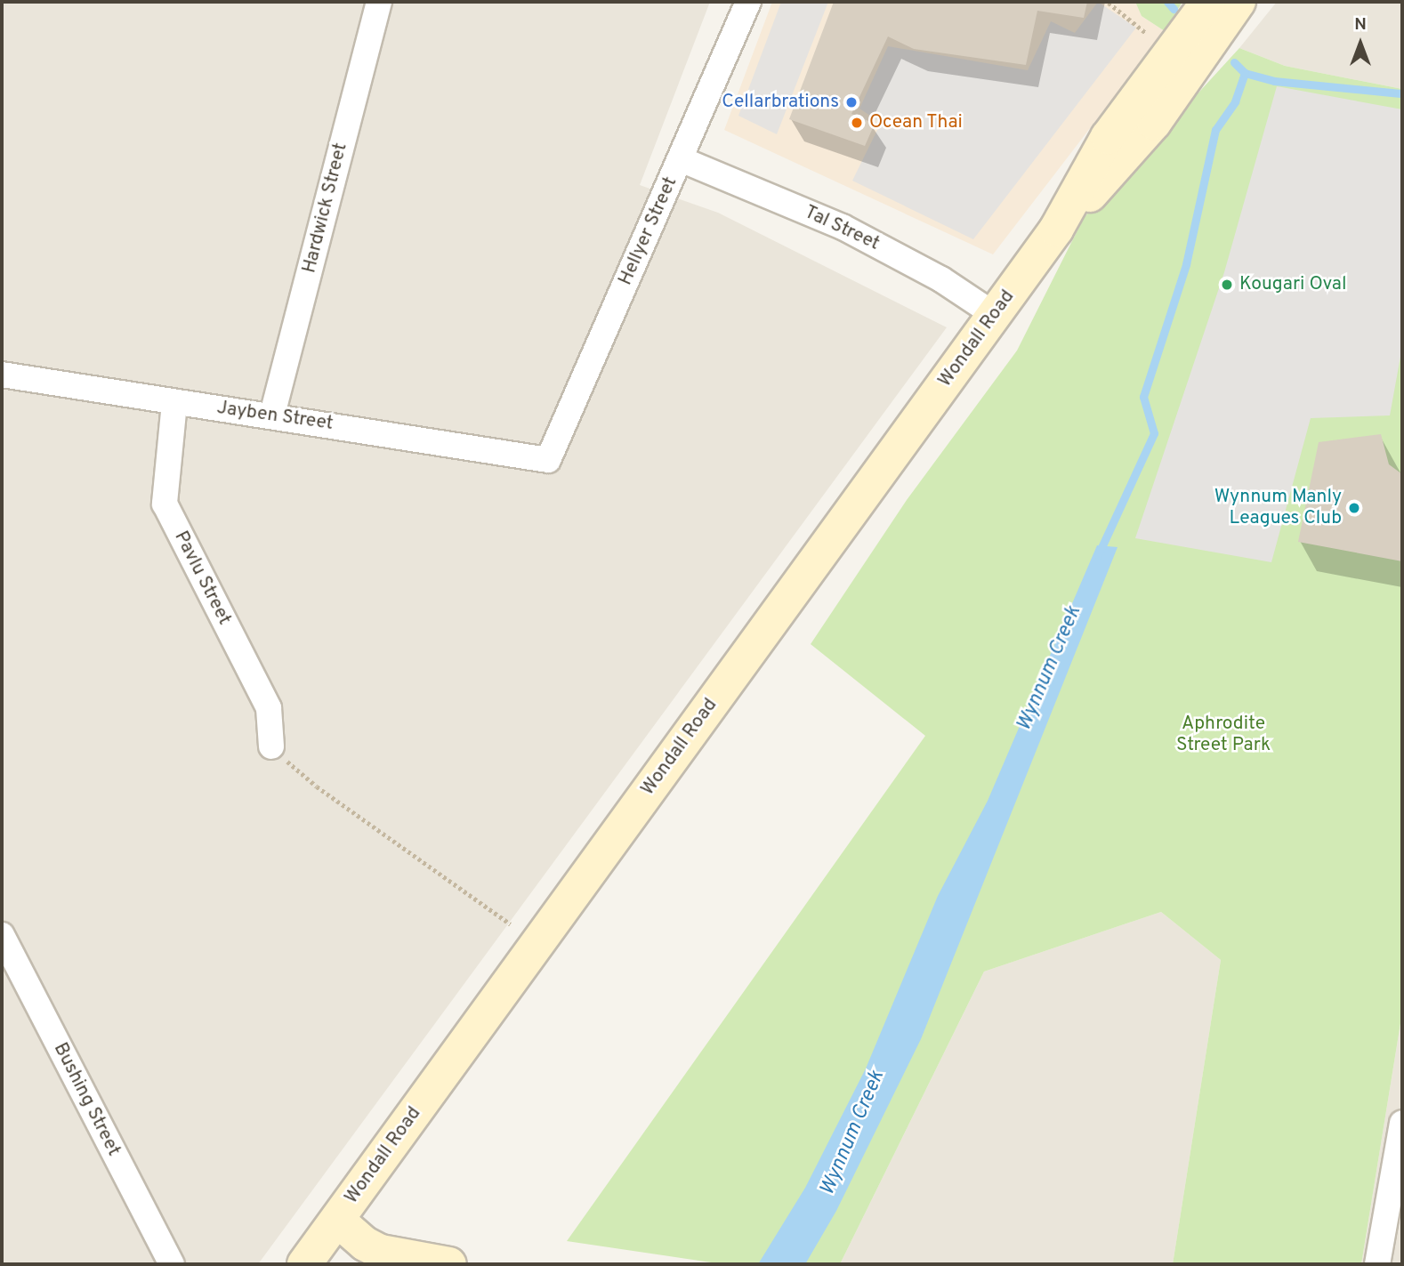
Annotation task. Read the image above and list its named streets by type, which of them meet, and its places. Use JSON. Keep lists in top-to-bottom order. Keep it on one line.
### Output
{"streets":{"main road":["Wondall Road"],"street":["Hardwick Street","Tal Street","Hellyer Street","Jayben Street","Pavlu Street","Bushing Street"]},"crossings":[["Hardwick Street","Jayben Street"],["Tal Street","Hellyer Street"],["Tal Street","Wondall Road"],["Hellyer Street","Jayben Street"],["Jayben Street","Pavlu Street"]],"water":["Wynnum Creek"],"parks":["Aphrodite Street Park"],"places":["Cellarbrations","Ocean Thai","Kougari Oval","Wynnum Manly Leagues Club"],"north":"top"}
